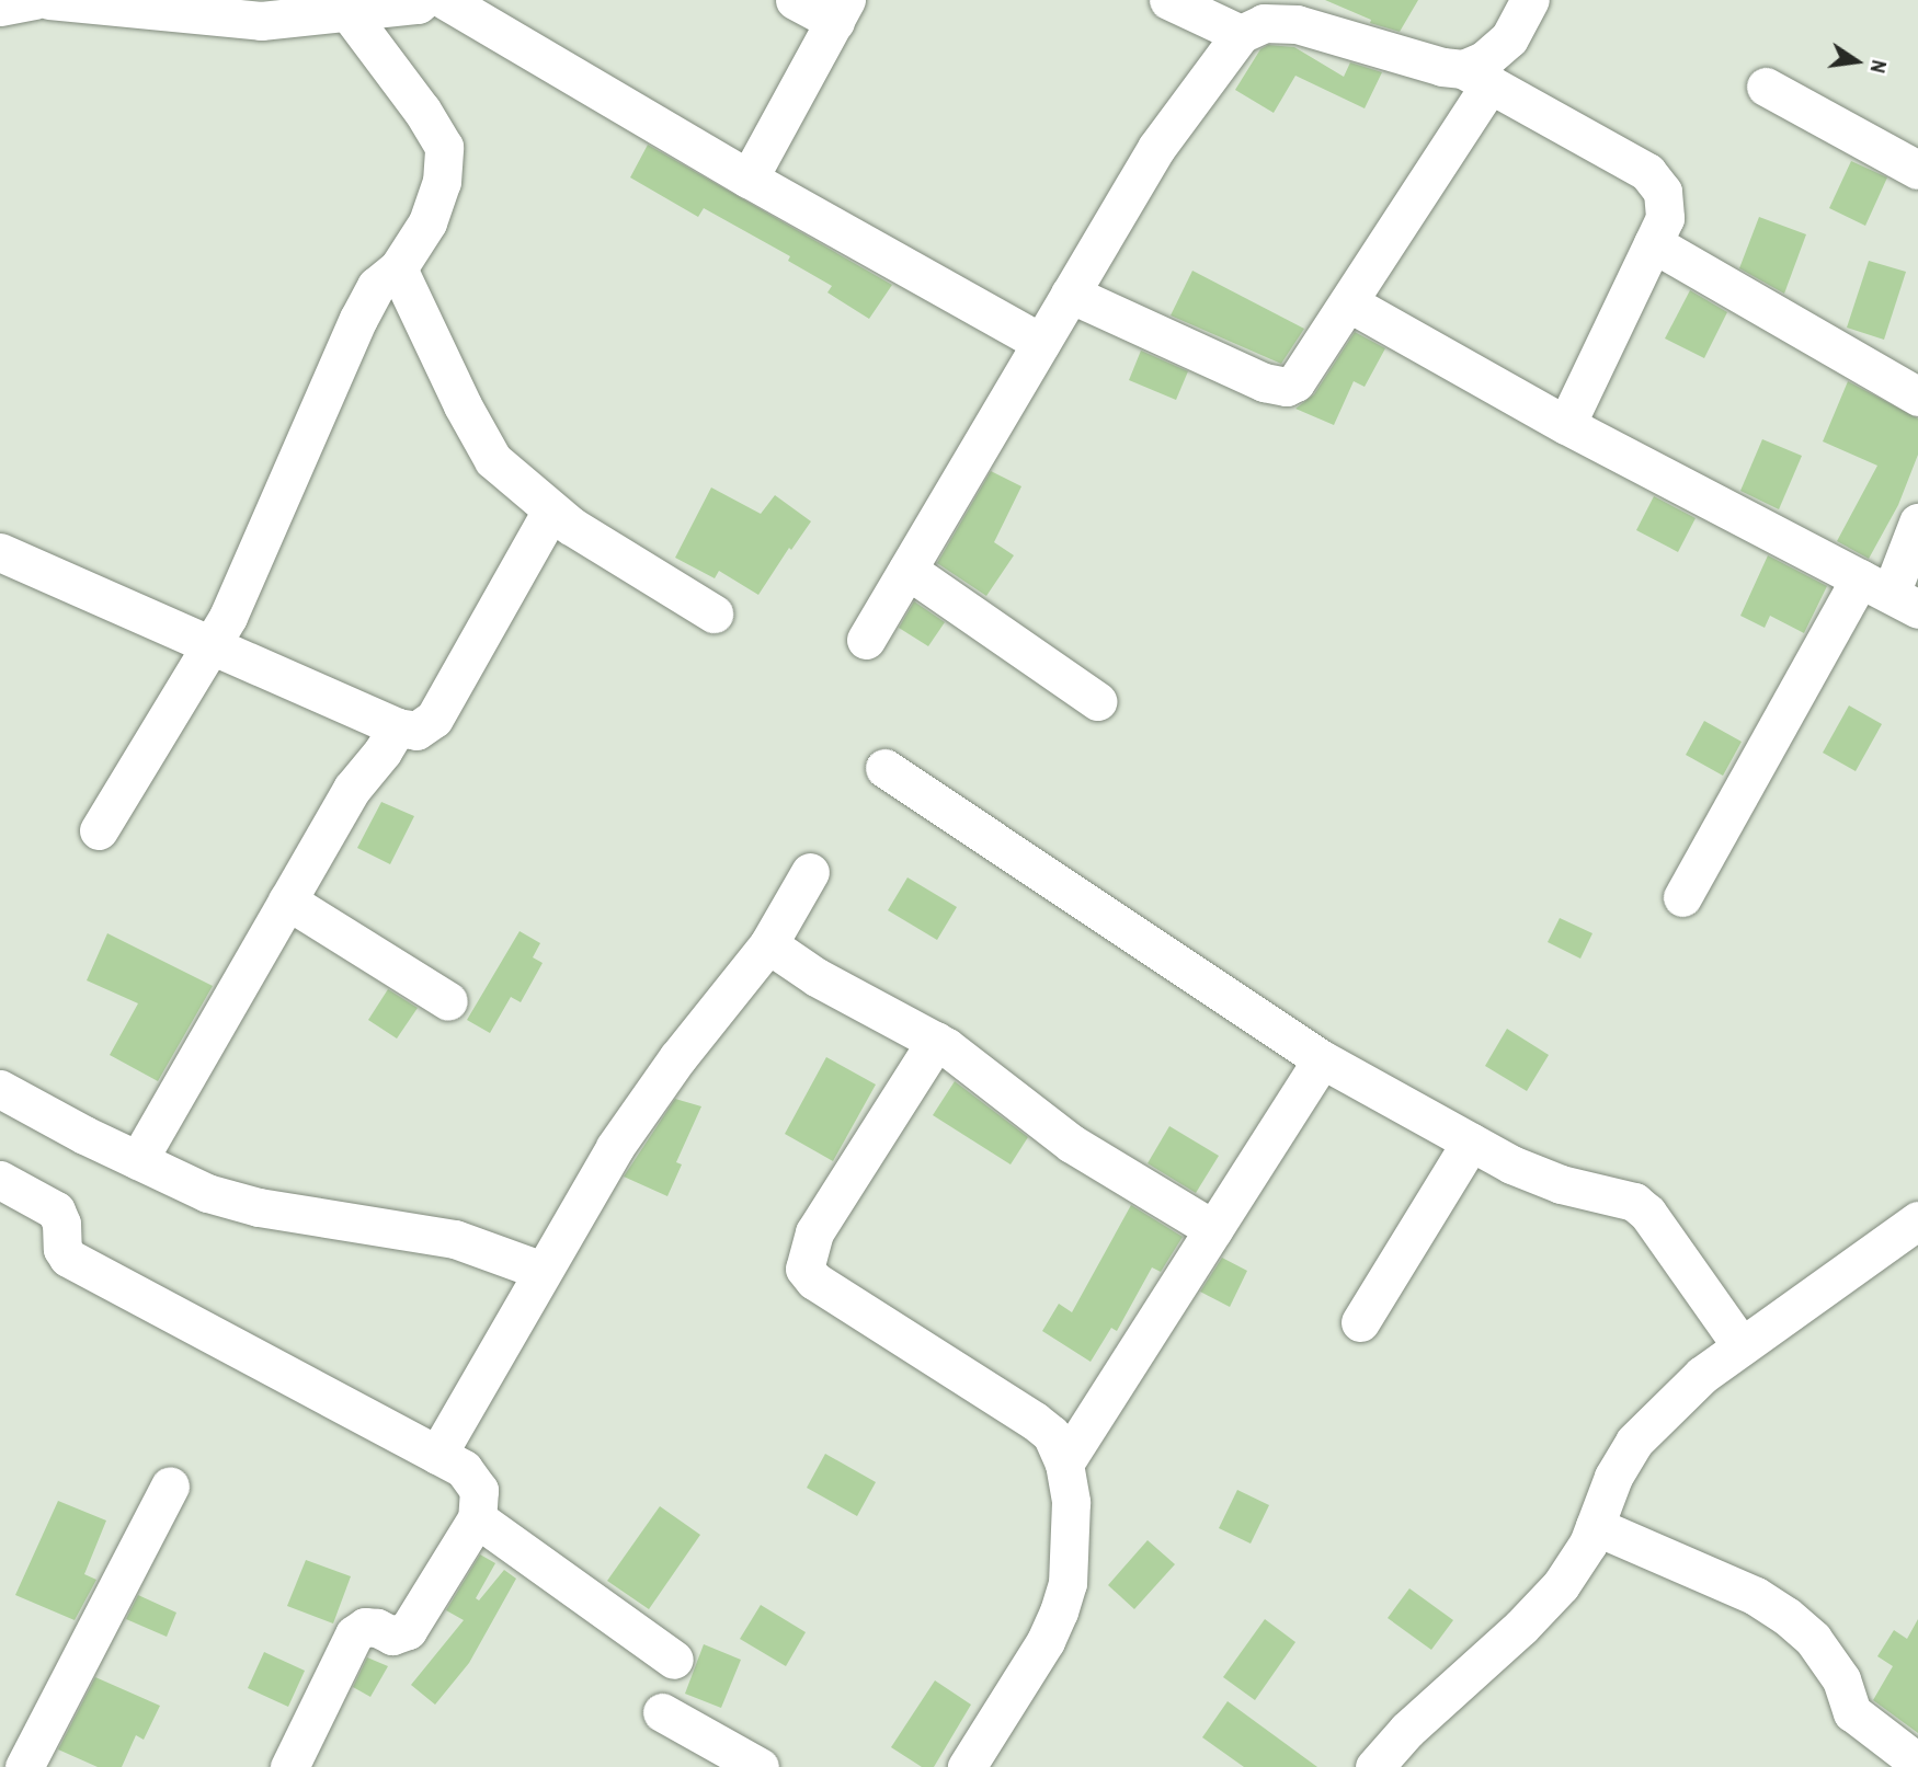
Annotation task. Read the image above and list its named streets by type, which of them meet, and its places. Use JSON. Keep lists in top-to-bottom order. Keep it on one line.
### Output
{"north":"right"}
